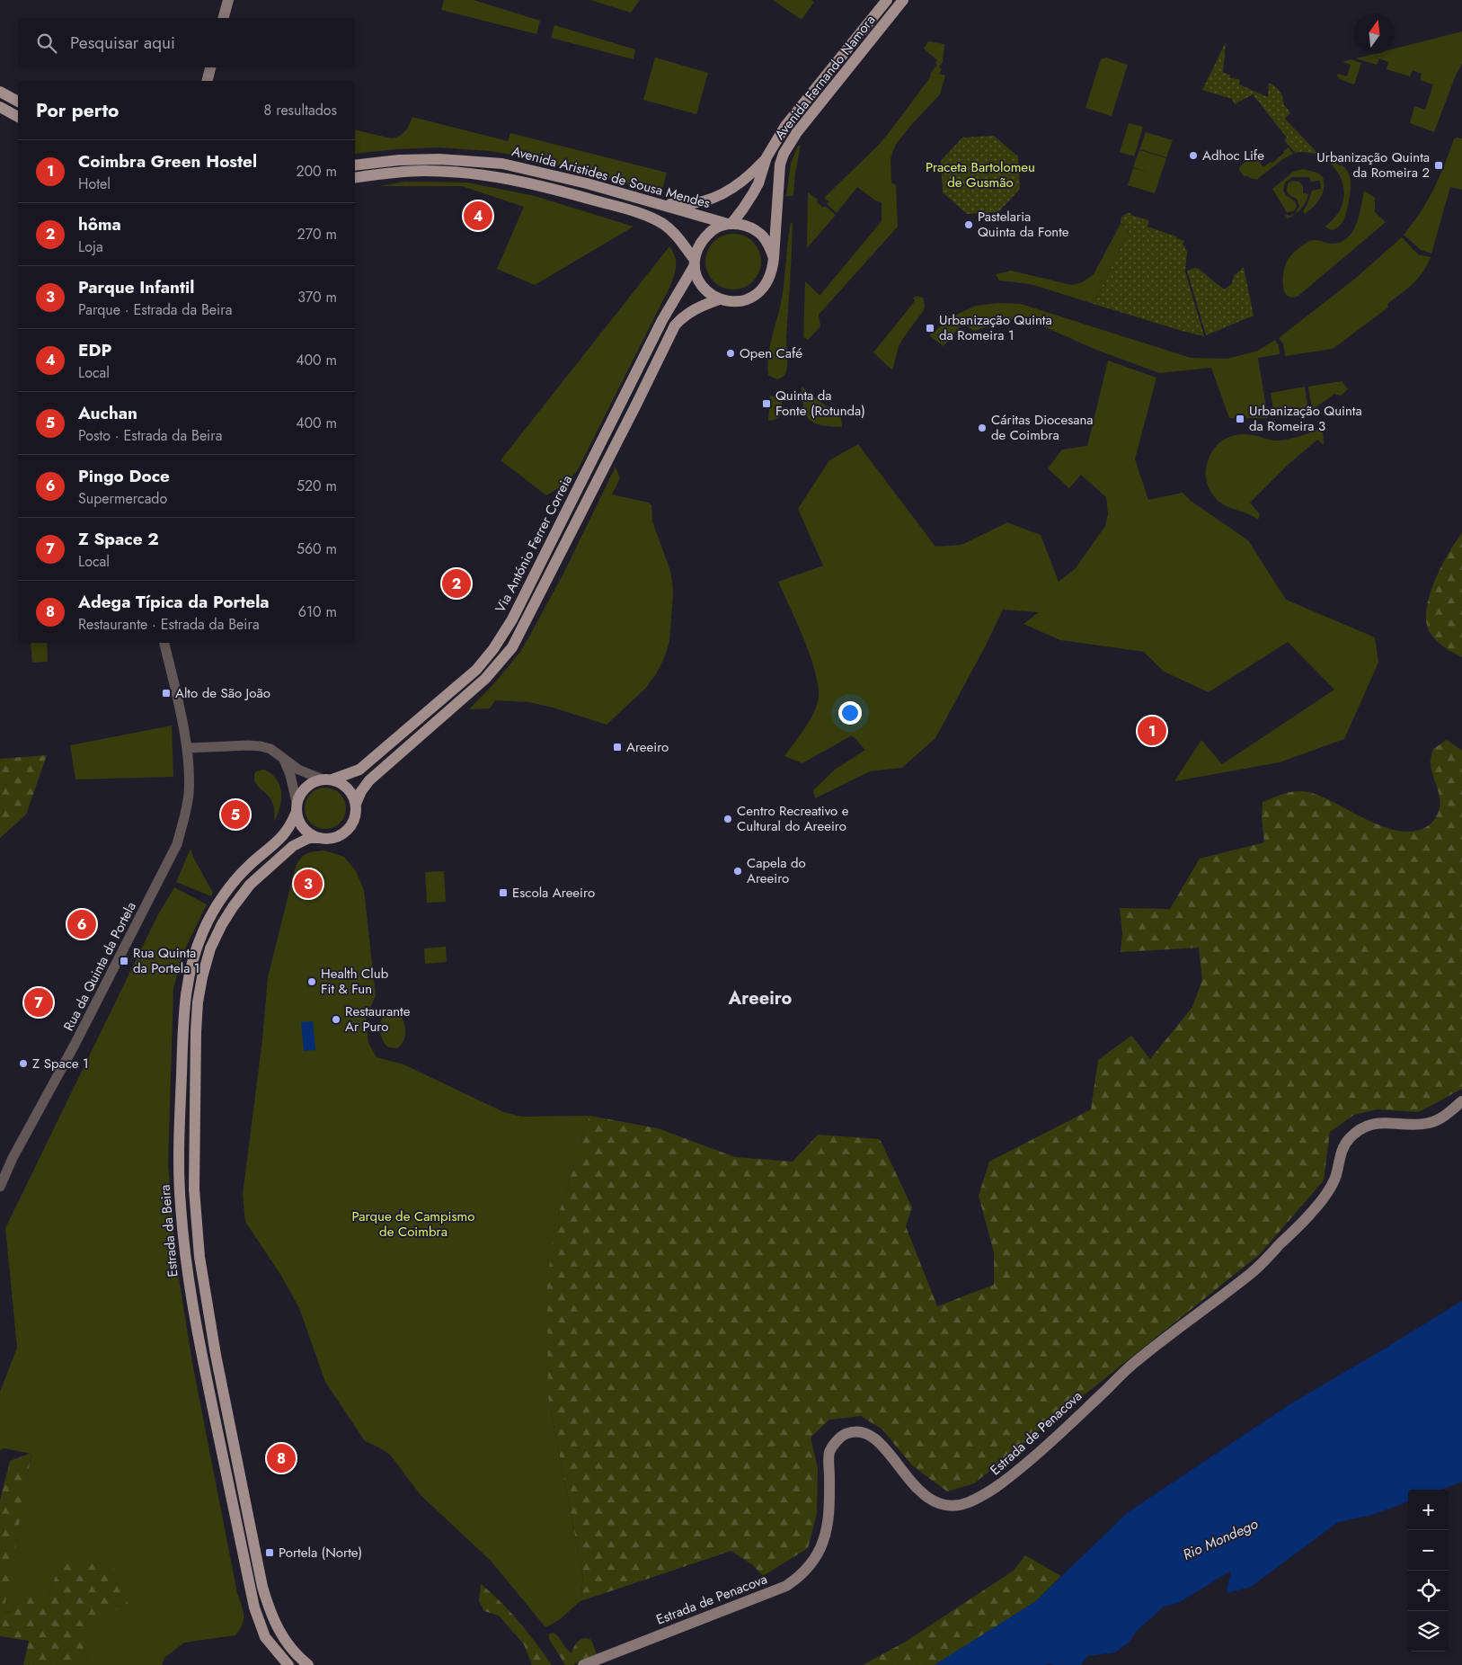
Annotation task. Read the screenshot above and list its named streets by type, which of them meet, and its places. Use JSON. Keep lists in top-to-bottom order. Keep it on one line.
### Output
{"streets":{"main road":["Avenida Fernando Namora","Avenida Aristides de Sousa Mendes","Via António Ferrer Correia","Estrada da Beira","Estrada de Penacova"],"street":["Rua da Quinta da Portela"]},"crossings":[["Avenida Fernando Namora","Avenida Aristides de Sousa Mendes"],["Avenida Fernando Namora","Via António Ferrer Correia"],["Avenida Aristides de Sousa Mendes","Via António Ferrer Correia"],["Via António Ferrer Correia","Estrada da Beira"]],"districts":["Areeiro"],"water":["Rio Mondego"],"parks":["Praceta Bartolomeu de Gusmão","Parque de Campismo de Coimbra"],"places":{"other":["Adhoc Life","Pastelaria Quinta da Fonte","Open Café","Cáritas Diocesana de Coimbra","Centro Recreativo e Cultural do Areeiro","Capela do Areeiro","Health Club Fit & Fun","Restaurante Ar Puro","Z Space 1"],"transit":["Urbanização Quinta da Romeira 2","Urbanização Quinta da Romeira 1","Quinta da Fonte (Rotunda)","Urbanização Quinta da Romeira 3","Alto de São João","Areeiro","Escola Areeiro","Rua Quinta da Portela 1","Portela (Norte)"]},"north":"top","page":{"search":"Pesquisar aqui","heading":["Por perto","8 resultados"],"list":[{"mark":"1","name":"Coimbra Green Hostel","note":"Hotel","value":"200 m"},{"mark":"2","name":"hôma","note":"Loja","value":"270 m"},{"mark":"3","name":"Parque Infantil","note":"Parque · Estrada da Beira","value":"370 m"},{"mark":"4","name":"EDP","note":"Local","value":"400 m"},{"mark":"5","name":"Auchan","note":"Posto · Estrada da Beira","value":"400 m"},{"mark":"6","name":"Pingo Doce","note":"Supermercado","value":"520 m"},{"mark":"7","name":"Z Space 2","note":"Local","value":"560 m"},{"mark":"8","name":"Adega Típica da Portela","note":"Restaurante · Estrada da Beira","value":"610 m"}],"pins":["4","2","1","5","3","6","7","8"],"map_buttons":["+","−"]}}
